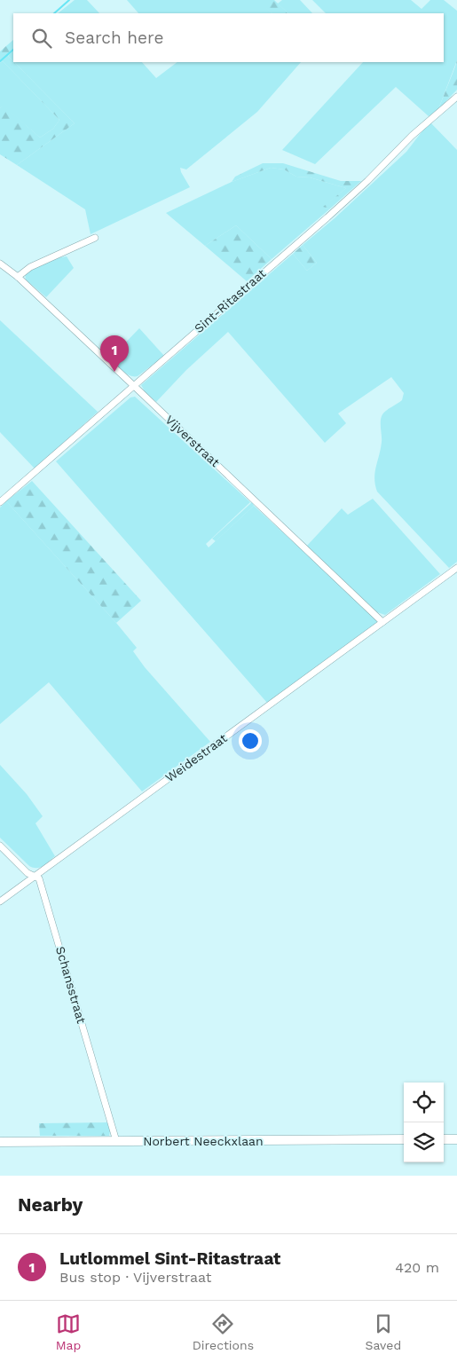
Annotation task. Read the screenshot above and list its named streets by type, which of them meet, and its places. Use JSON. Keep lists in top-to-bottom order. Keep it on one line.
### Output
{"streets":{"main road":["Norbert Neeckxlaan"],"street":["Sint-Ritastraat","Vijverstraat","Weidestraat","Schansstraat"]},"crossings":[["Sint-Ritastraat","Vijverstraat"],["Vijverstraat","Weidestraat"],["Weidestraat","Schansstraat"],["Schansstraat","Norbert Neeckxlaan"]],"page":{"search":"Search here","pins":"1","heading":"Nearby","list":[{"mark":"1","name":"Lutlommel Sint-Ritastraat","note":"Bus stop · Vijverstraat","value":"420 m"}],"nav":["Map","Directions","Saved"]}}
